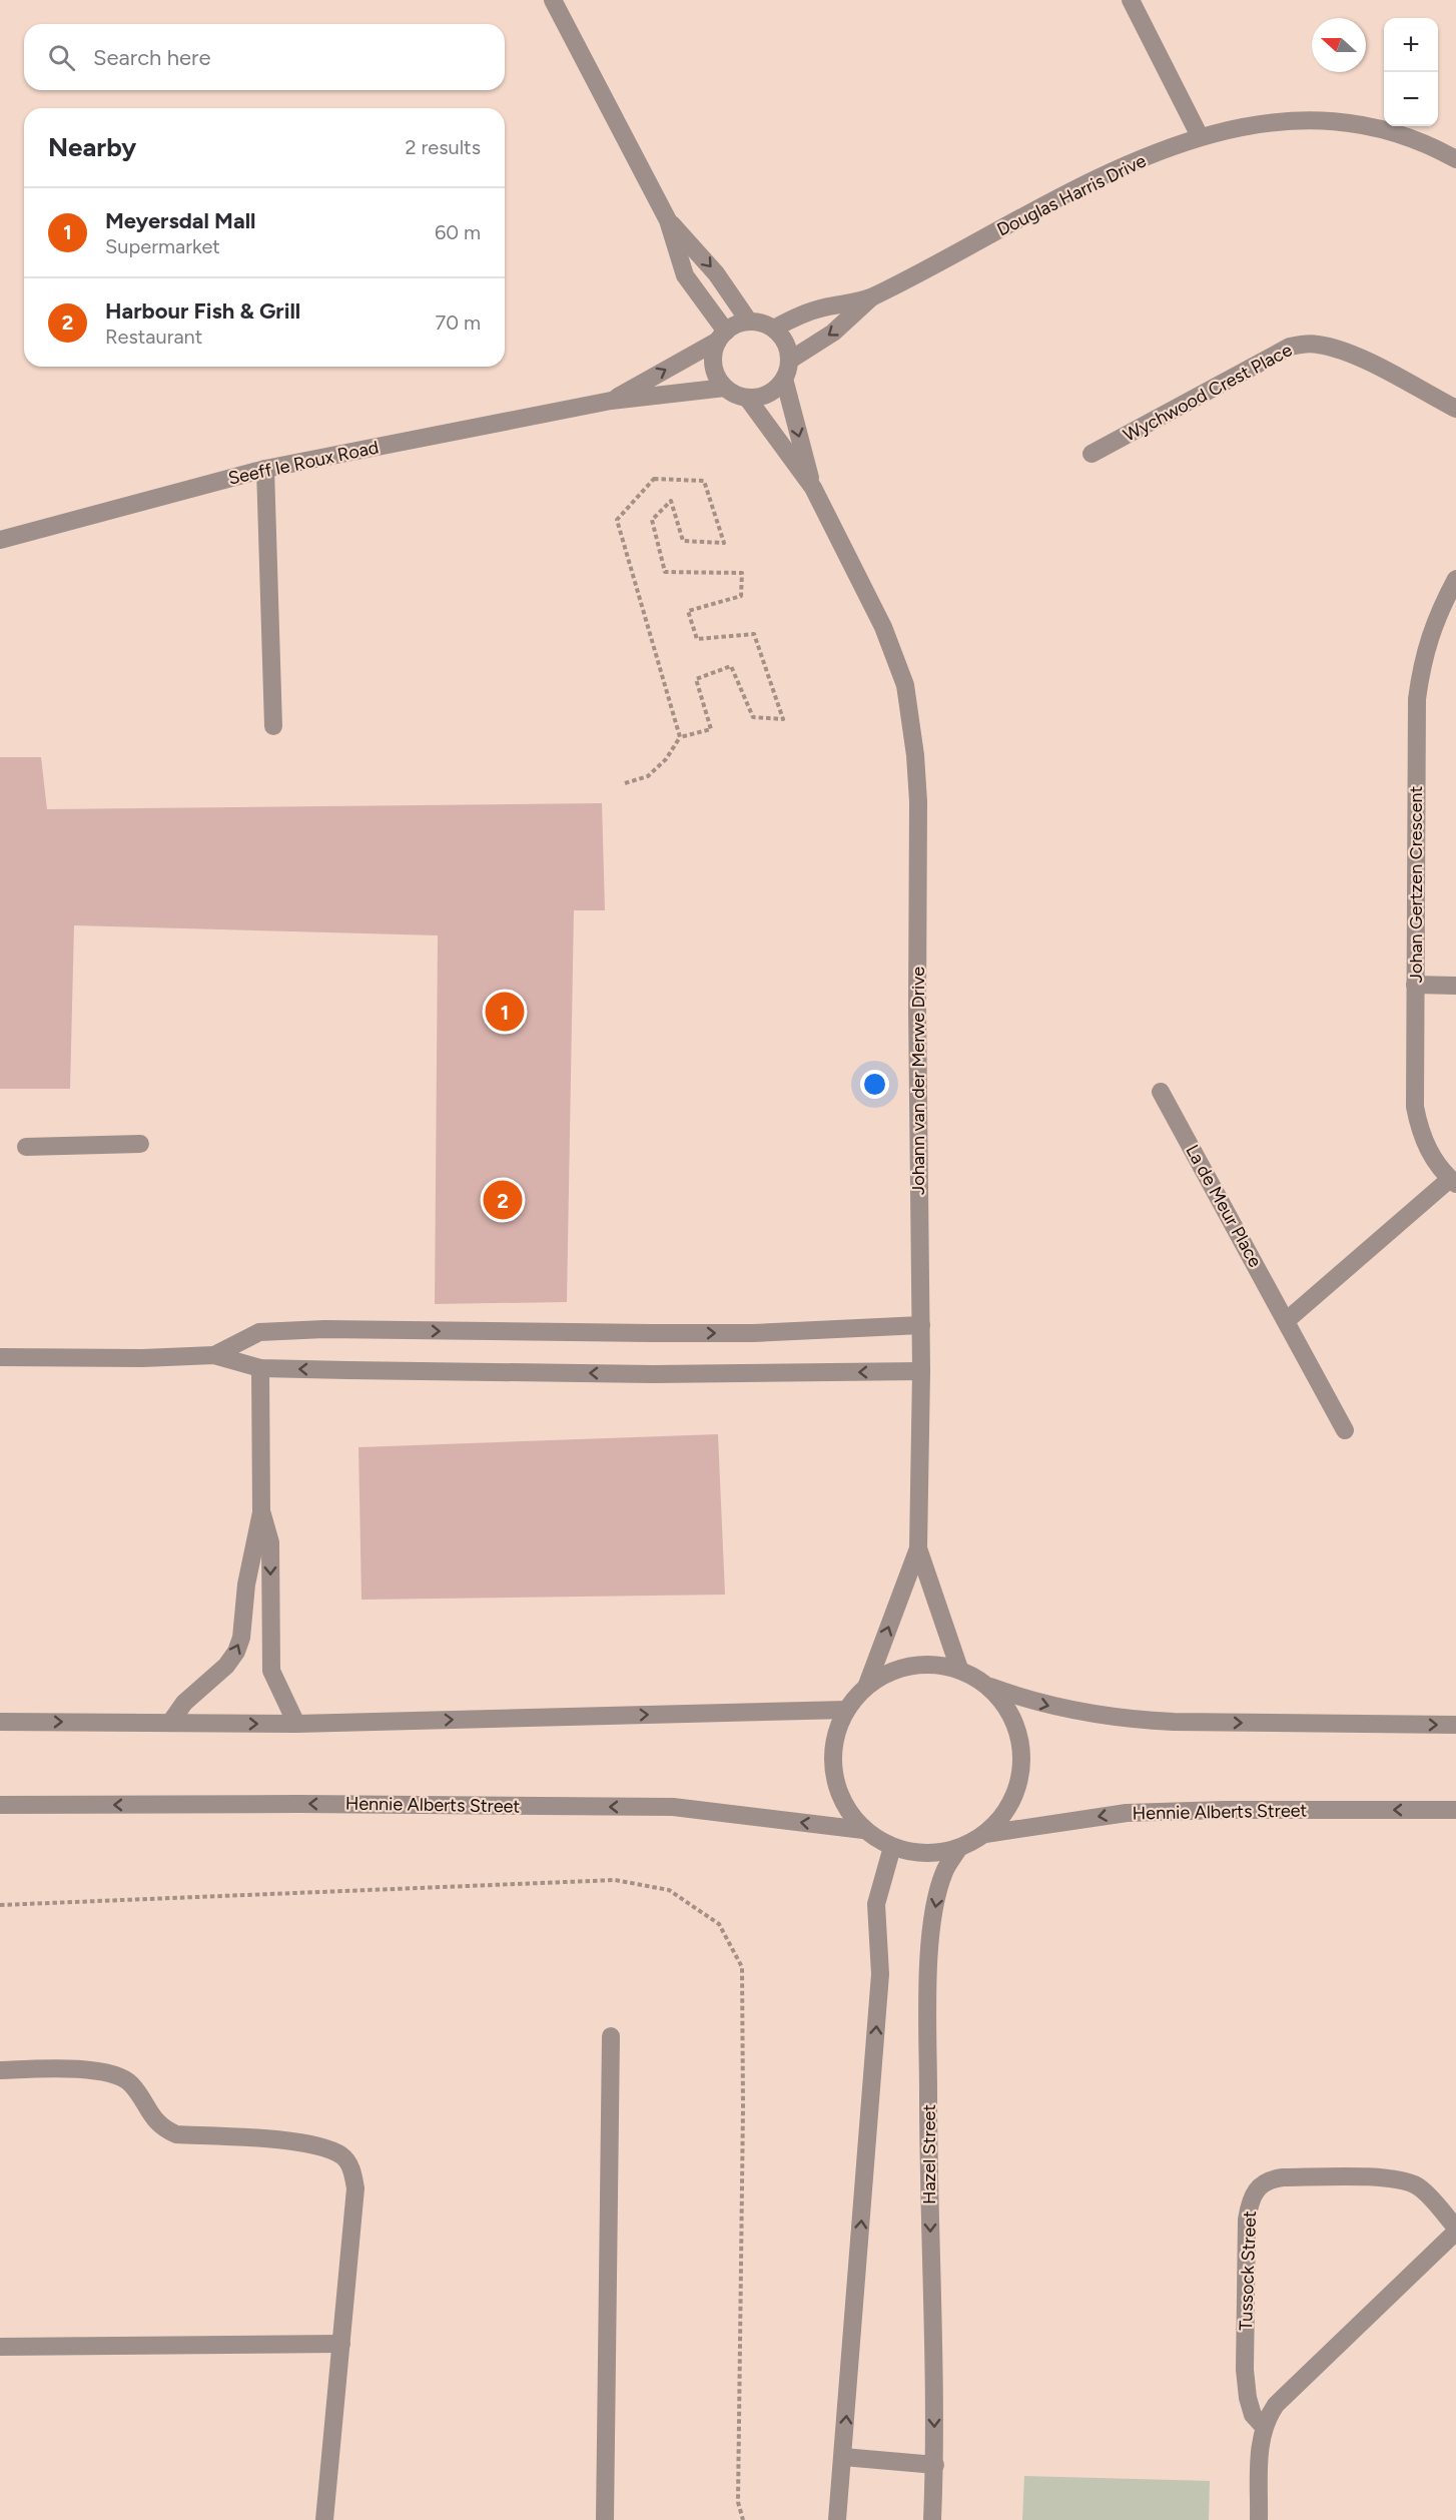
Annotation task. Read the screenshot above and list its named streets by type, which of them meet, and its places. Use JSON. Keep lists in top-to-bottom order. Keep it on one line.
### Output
{"streets":{"street":["Douglas Harris Drive","Wychwood Crest Place","Seeff le Roux Road","Johan Gertzen Crescent","Johann van der Merwe Drive","La de Meur Place","Hennie Alberts Street","Hazel Street","Tussock Street"]},"crossings":[["Douglas Harris Drive","Seeff le Roux Road"],["Douglas Harris Drive","Johann van der Merwe Drive"],["Seeff le Roux Road","Johann van der Merwe Drive"],["Johann van der Merwe Drive","Hennie Alberts Street"],["Johann van der Merwe Drive","Hazel Street"],["Hennie Alberts Street","Hazel Street"]],"north":"left","page":{"map_buttons":["+","−"],"search":"Search here","heading":["Nearby","2 results"],"list":[{"mark":"1","name":"Meyersdal Mall","note":"Supermarket","value":"60 m"},{"mark":"2","name":"Harbour Fish & Grill","note":"Restaurant","value":"70 m"}],"pins":["1","2"]}}
